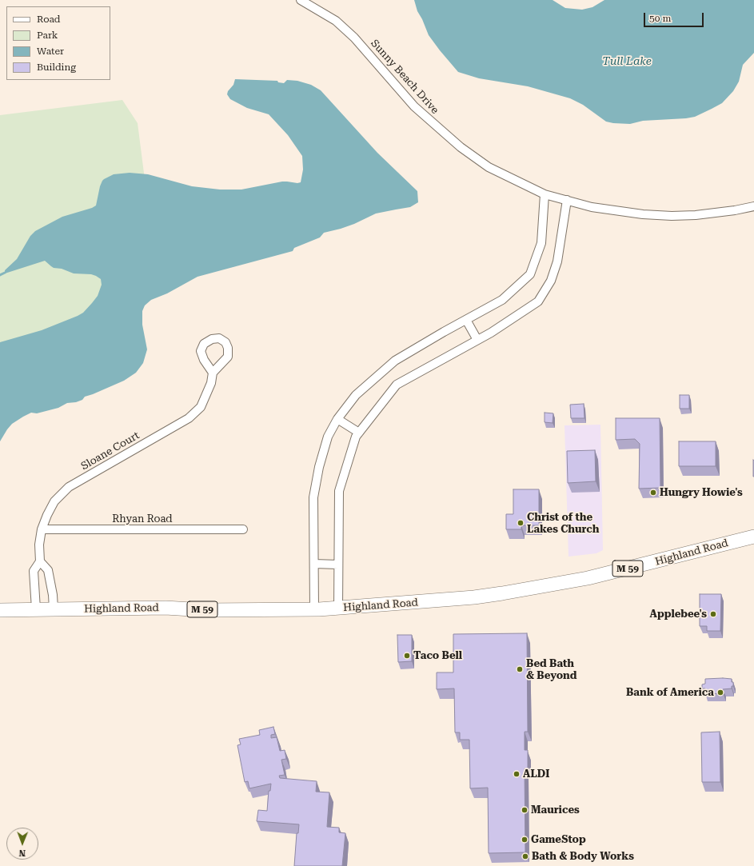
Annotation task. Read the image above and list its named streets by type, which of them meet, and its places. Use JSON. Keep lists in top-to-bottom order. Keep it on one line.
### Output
{"streets":{"highway":["Highland Road","M 59"],"street":["Sunny Beach Drive","Sloane Court","Rhyan Road"]},"crossings":[["Sloane Court","Rhyan Road"],["Sloane Court","Highland Road"]],"water":["Tull Lake"],"places":["Hungry Howie's","Christ of the Lakes Church","Applebee's","Taco Bell","Bed Bath & Beyond","Bank of America","ALDI","Maurices","GameStop","Bath & Body Works"],"legend":["Road","Park","Water","Building"],"scale_bar":"50 m","north":"bottom"}
